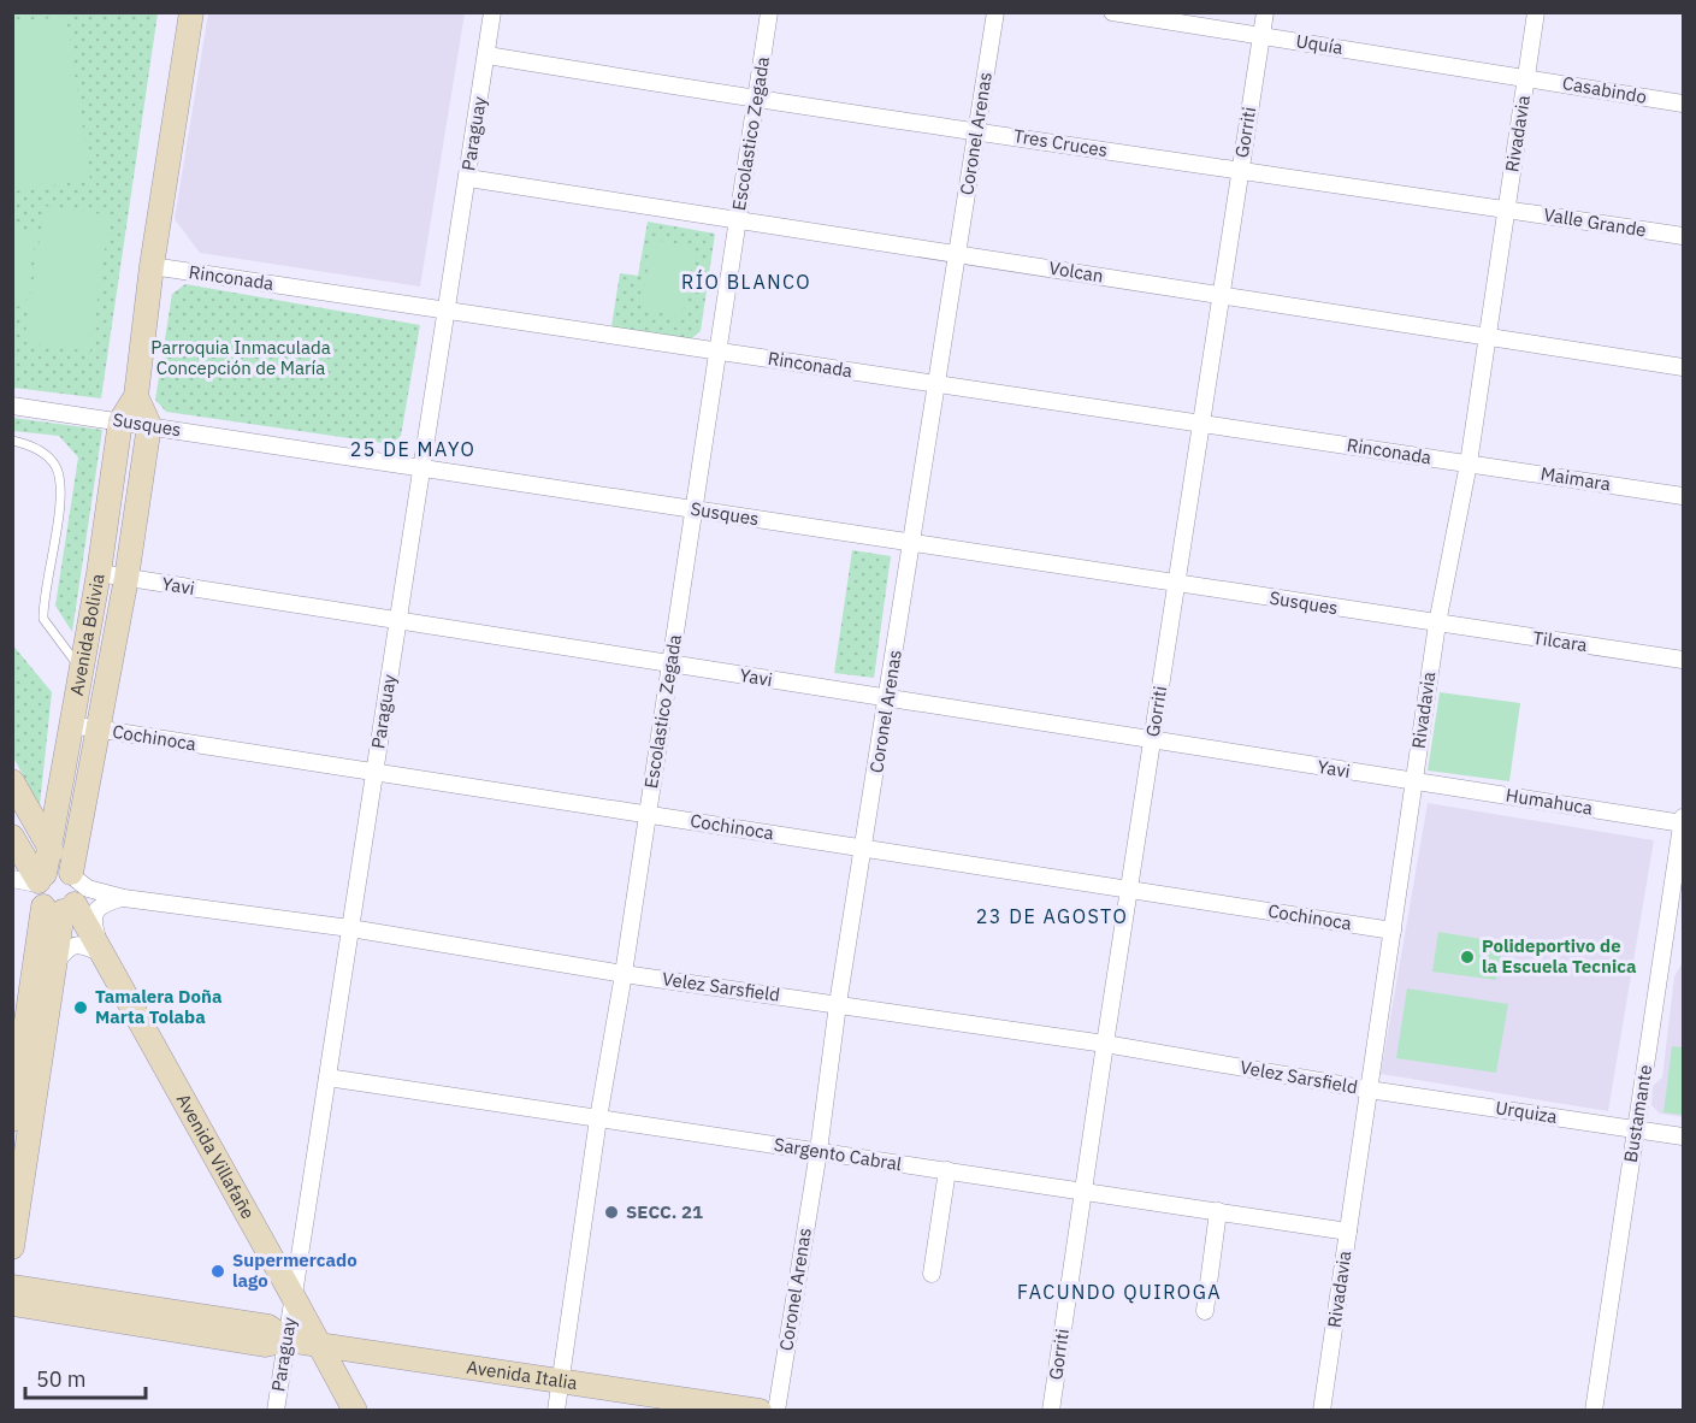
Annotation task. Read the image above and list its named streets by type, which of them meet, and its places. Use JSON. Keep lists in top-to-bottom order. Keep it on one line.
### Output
{"streets":{"street":["Uquía","Casabindo","Gorriti","Paraguay","Escolastico Zegada","Coronel Arenas","Rivadavia","Tres Cruces","Valle Grande","Volcan","Rinconada","Susques","Maimara","Yavi","Avenida Bolivia","Tilcara","Cochinoca","Humahuca","Velez Sarsfield","Urquiza","Bustamante","Sargento Cabral","Avenida Villafañe","Avenida Italia"]},"crossings":[["Uquía","Casabindo"],["Uquía","Gorriti"],["Uquía","Rivadavia"],["Casabindo","Rivadavia"],["Gorriti","Tres Cruces"],["Gorriti","Volcan"],["Gorriti","Rinconada"],["Gorriti","Susques"],["Gorriti","Yavi"],["Gorriti","Cochinoca"],["Gorriti","Velez Sarsfield"],["Gorriti","Sargento Cabral"],["Paraguay","Tres Cruces"],["Paraguay","Volcan"],["Paraguay","Rinconada"],["Paraguay","Susques"],["Paraguay","Yavi"],["Paraguay","Cochinoca"],["Paraguay","Velez Sarsfield"],["Paraguay","Sargento Cabral"],["Paraguay","Avenida Villafañe"],["Paraguay","Avenida Italia"],["Escolastico Zegada","Tres Cruces"],["Escolastico Zegada","Volcan"],["Escolastico Zegada","Rinconada"],["Escolastico Zegada","Susques"],["Escolastico Zegada","Yavi"],["Escolastico Zegada","Cochinoca"],["Escolastico Zegada","Velez Sarsfield"],["Escolastico Zegada","Sargento Cabral"],["Escolastico Zegada","Avenida Italia"],["Coronel Arenas","Tres Cruces"],["Coronel Arenas","Volcan"],["Coronel Arenas","Rinconada"],["Coronel Arenas","Susques"],["Coronel Arenas","Yavi"],["Coronel Arenas","Cochinoca"],["Coronel Arenas","Velez Sarsfield"],["Coronel Arenas","Sargento Cabral"],["Rivadavia","Tres Cruces"],["Rivadavia","Valle Grande"],["Rivadavia","Volcan"],["Rivadavia","Rinconada"],["Rivadavia","Susques"],["Rivadavia","Maimara"],["Rivadavia","Yavi"],["Rivadavia","Tilcara"],["Rivadavia","Cochinoca"],["Rivadavia","Humahuca"],["Rivadavia","Velez Sarsfield"],["Rivadavia","Urquiza"],["Rivadavia","Sargento Cabral"],["Tres Cruces","Valle Grande"],["Rinconada","Maimara"],["Rinconada","Avenida Bolivia"],["Susques","Avenida Bolivia"],["Susques","Tilcara"],["Yavi","Avenida Bolivia"],["Yavi","Humahuca"],["Avenida Bolivia","Cochinoca"],["Avenida Bolivia","Velez Sarsfield"],["Avenida Bolivia","Avenida Villafañe"],["Humahuca","Bustamante"],["Velez Sarsfield","Urquiza"],["Velez Sarsfield","Avenida Villafañe"],["Urquiza","Bustamante"],["Avenida Villafañe","Avenida Italia"]],"districts":["RÍO BLANCO","25 DE MAYO","23 DE AGOSTO","FACUNDO QUIROGA"],"parks":["Parroquia Inmaculada Concepción de María"],"places":["Polideportivo de la Escuela Tecnica","Tamalera Doña Marta Tolaba","SECC. 21","Supermercado lago"],"scale_bar":"50 m"}
